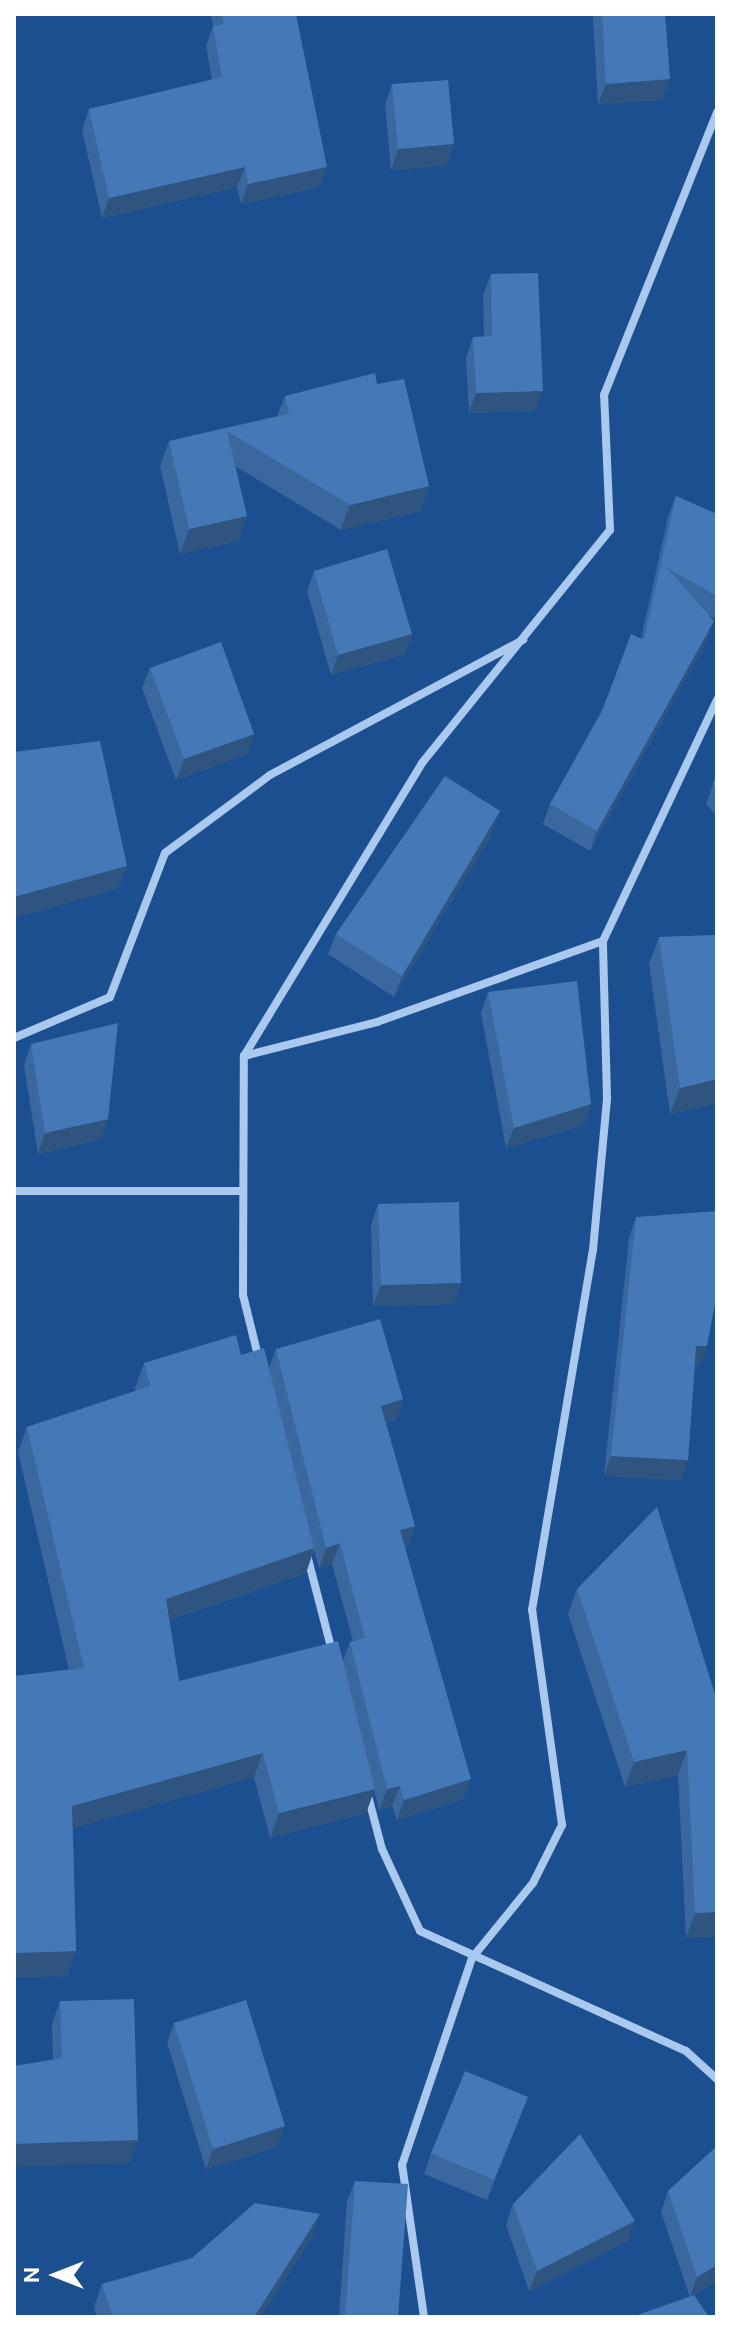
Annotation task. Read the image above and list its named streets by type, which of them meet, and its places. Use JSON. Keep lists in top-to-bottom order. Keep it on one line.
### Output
{"north":"left"}
